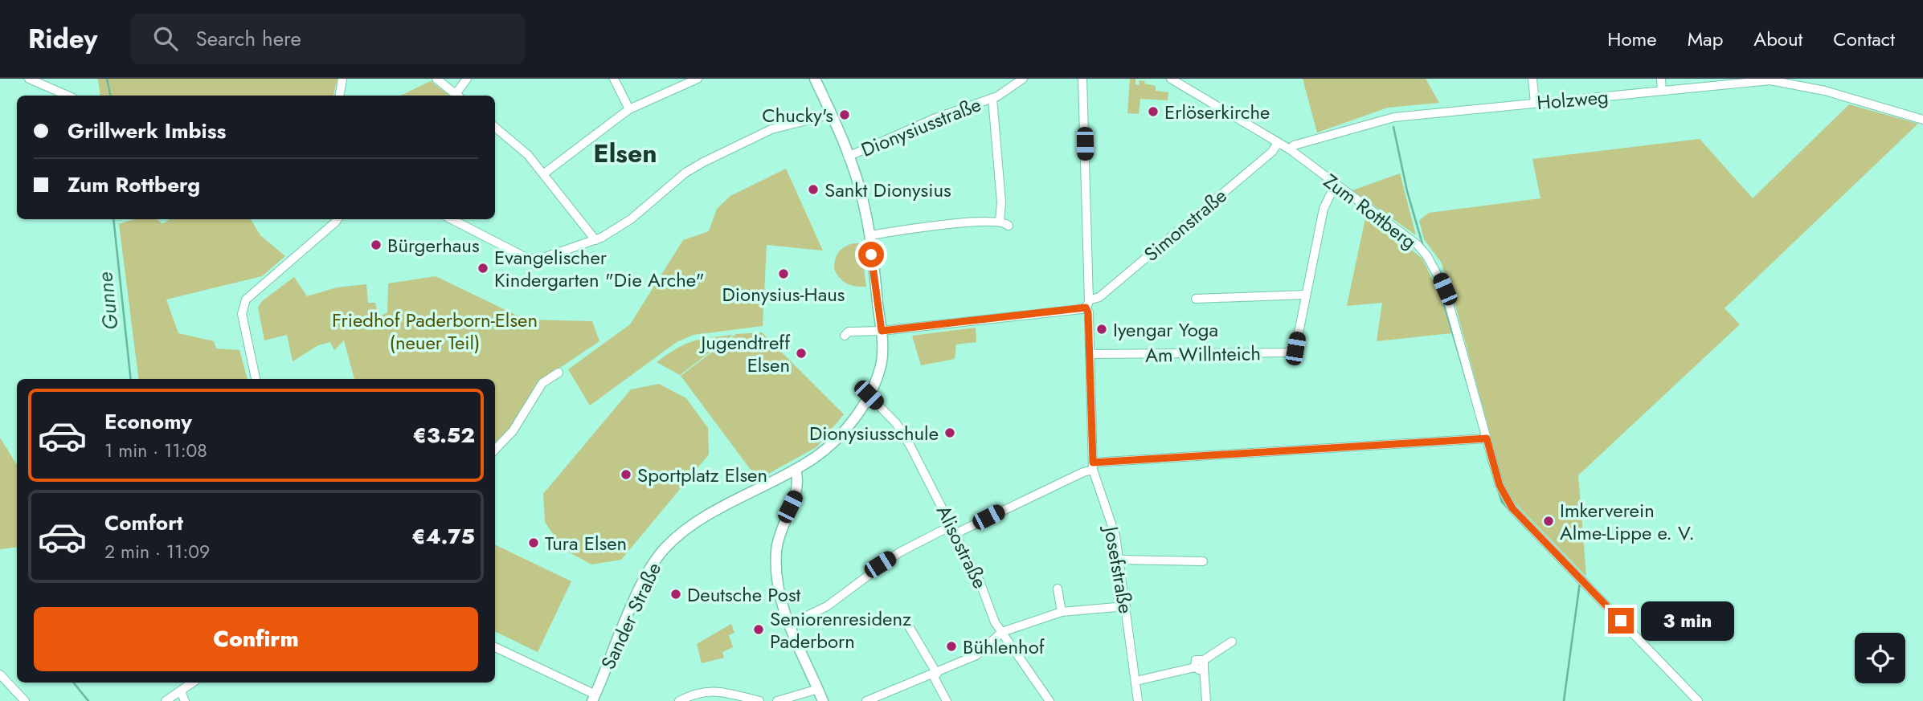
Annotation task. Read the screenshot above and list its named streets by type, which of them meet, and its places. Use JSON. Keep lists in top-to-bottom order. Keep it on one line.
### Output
{"streets":{"street":["Holzweg","Dionysiusstraße","Zum Rottberg","Simonstraße","Am Willnteich","Alisostraße","Josefstraße","Sander Straße"]},"crossings":[["Holzweg","Zum Rottberg"],["Dionysiusstraße","Sander Straße"],["Zum Rottberg","Simonstraße"],["Zum Rottberg","Am Willnteich"],["Simonstraße","Josefstraße"],["Simonstraße","Sander Straße"],["Am Willnteich","Josefstraße"],["Alisostraße","Sander Straße"]],"districts":["Elsen"],"water":["Gunne"],"parks":["Friedhof Paderborn-Elsen (neuer Teil)"],"places":["Erlöserkirche","Chucky's","Sankt Dionysius","Bürgerhaus","Evangelischer Kindergarten \"Die Arche\"","Dionysius-Haus","Iyengar Yoga","Jugendtreff Elsen","Dionysiusschule","Sportplatz Elsen","Imkerverein Alme-Lippe e. V.","Tura Elsen","Deutsche Post","Seniorenresidenz Paderborn","Bühlenhof"],"page":{"header":"Ridey","search":"Search here","nav":["Home","Map","About","Contact"],"banner":["Grillwerk Imbiss","Zum Rottberg"],"list":[{"name":"Economy","note":"1 min · 11:08","value":"€3.52"},{"name":"Comfort","note":"2 min · 11:09","value":"€4.75"}],"buttons":"Confirm","bubble":"3 min"}}
